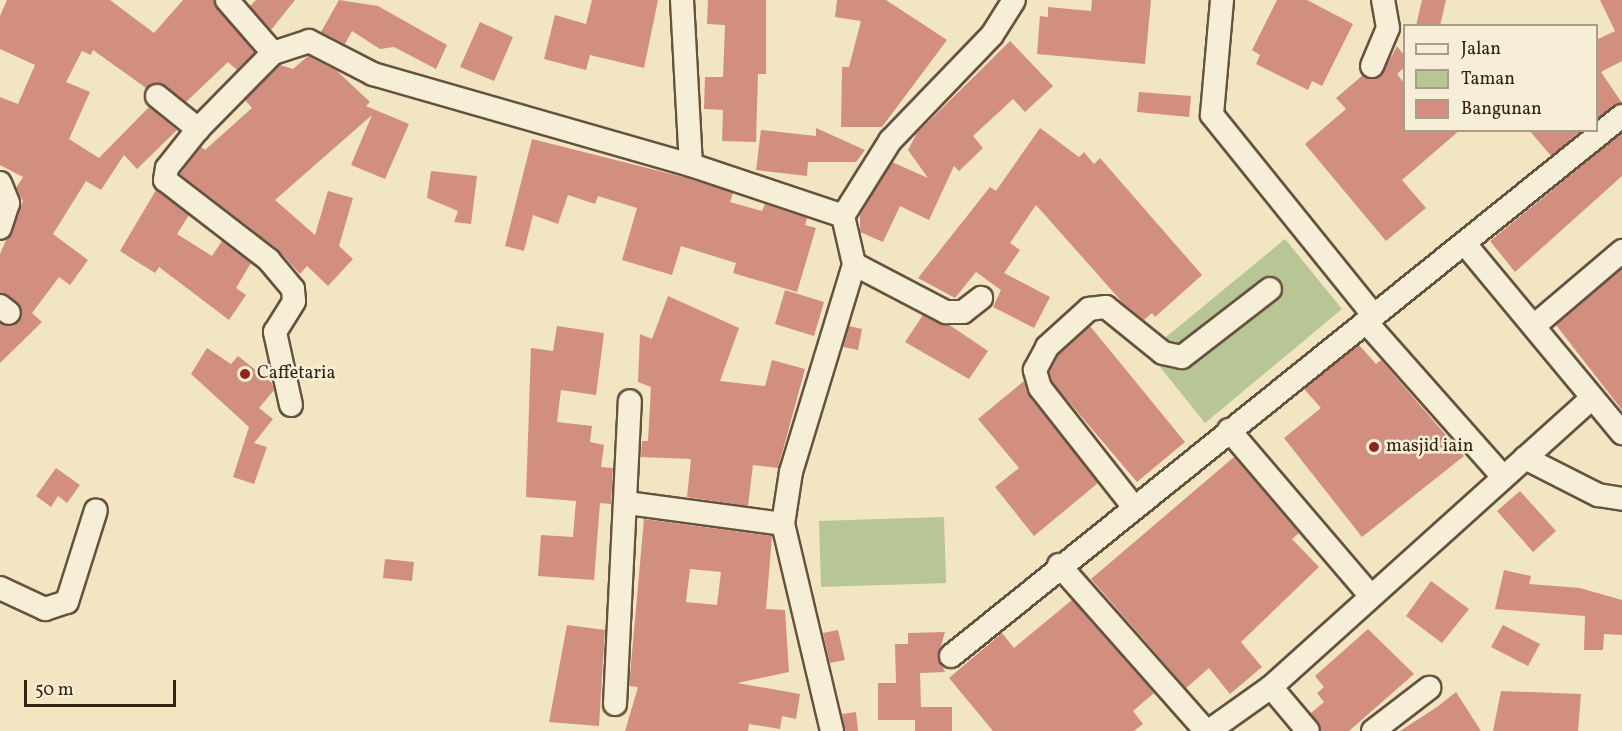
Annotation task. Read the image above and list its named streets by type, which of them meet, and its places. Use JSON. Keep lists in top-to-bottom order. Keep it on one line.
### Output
{"places":["Caffetaria","masjid iain"],"legend":["Jalan","Taman","Bangunan"],"scale_bar":"50 m"}
